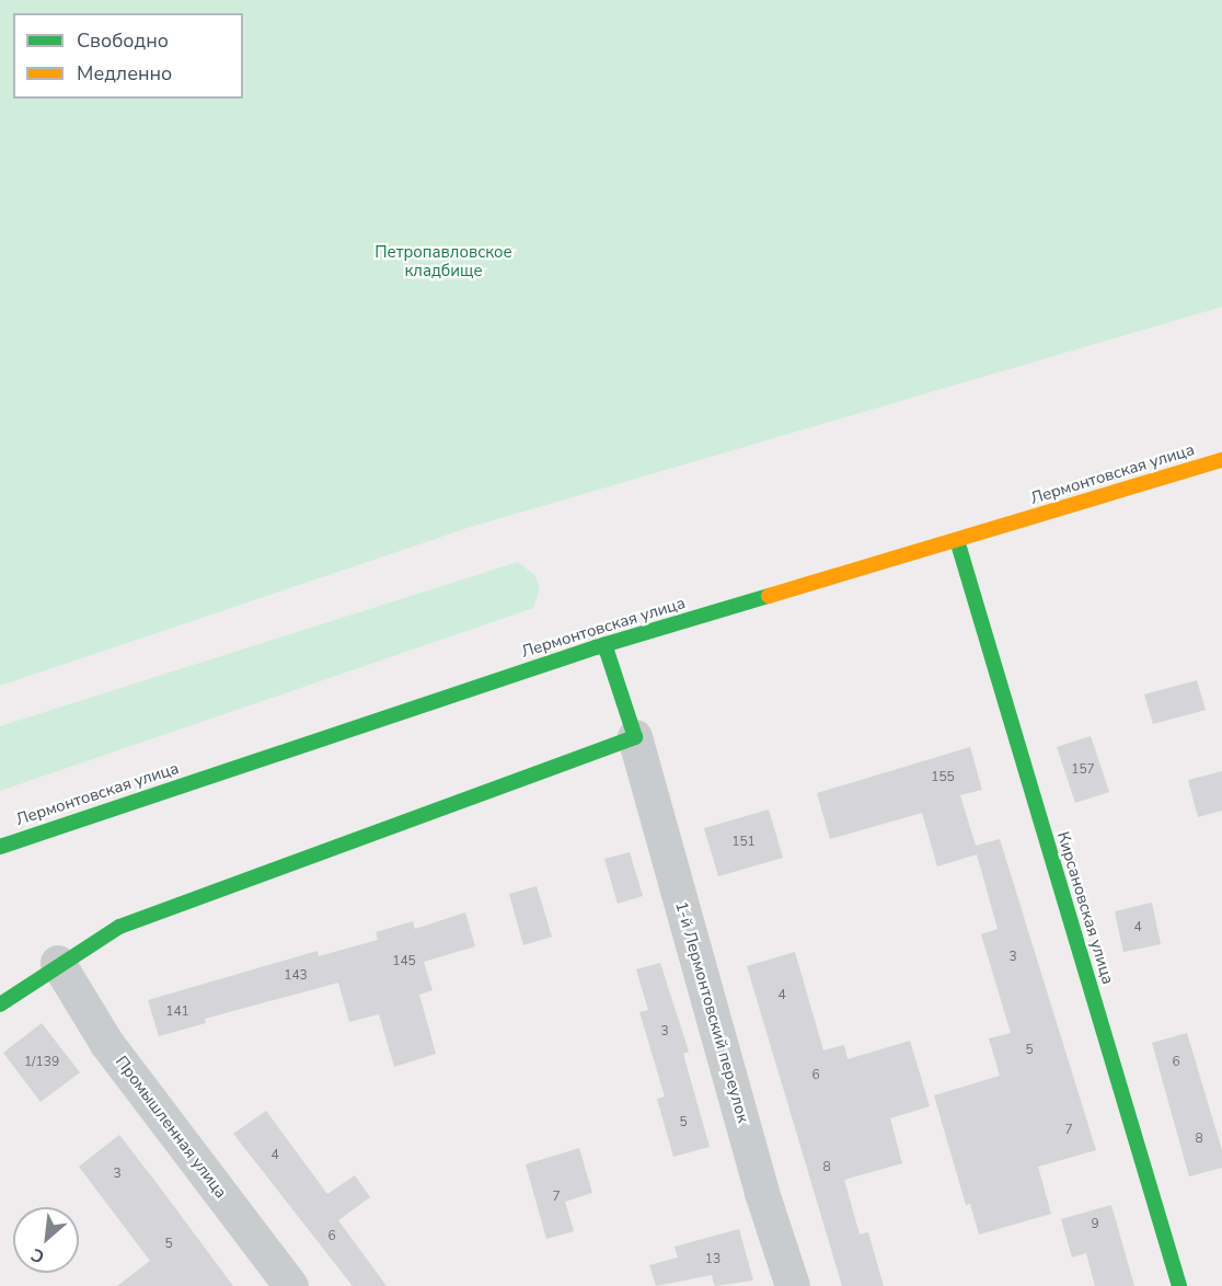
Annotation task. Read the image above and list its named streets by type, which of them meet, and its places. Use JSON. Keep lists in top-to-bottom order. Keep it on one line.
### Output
{"streets":{"street":["Лермонтовская улица","Кирсановская улица","1-й Лермонтовский переулок","Промышленная улица"]},"crossings":[["Лермонтовская улица","Кирсановская улица"]],"parks":["Петропавловское кладбище"],"house_numbers":["157","155","151","4","3","145","143","4","141","3","5","1/139","6","6","5","7","8","4","8","3","7","9","6","5","13"],"legend":["Свободно","Медленно"],"north":"bottom left"}
